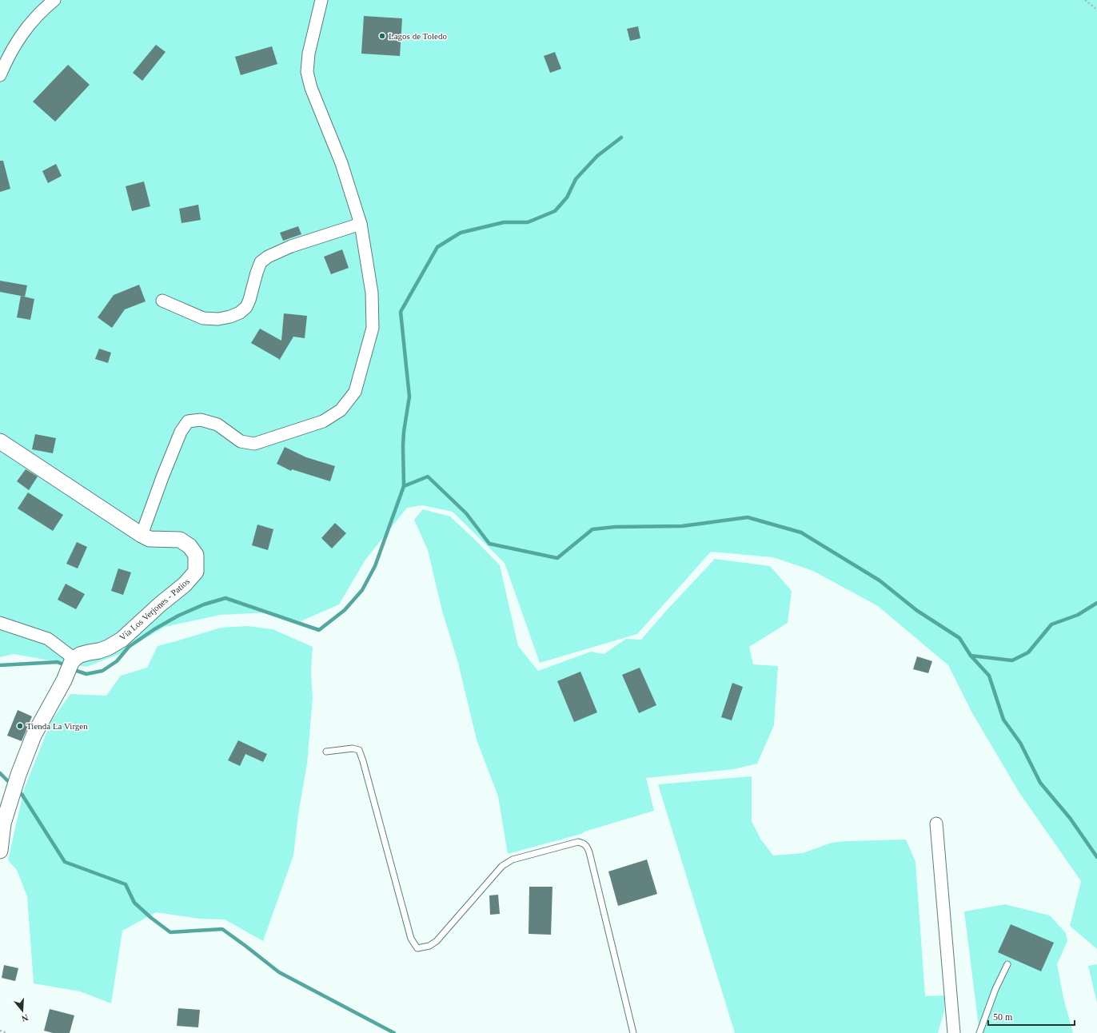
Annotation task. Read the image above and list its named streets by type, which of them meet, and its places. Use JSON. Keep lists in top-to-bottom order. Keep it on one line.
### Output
{"streets":{"street":["Vía Los Verjones - Patios"]},"places":["Lagos de Toledo","Tienda La Virgen"],"scale_bar":"50 m","north":"bottom"}
